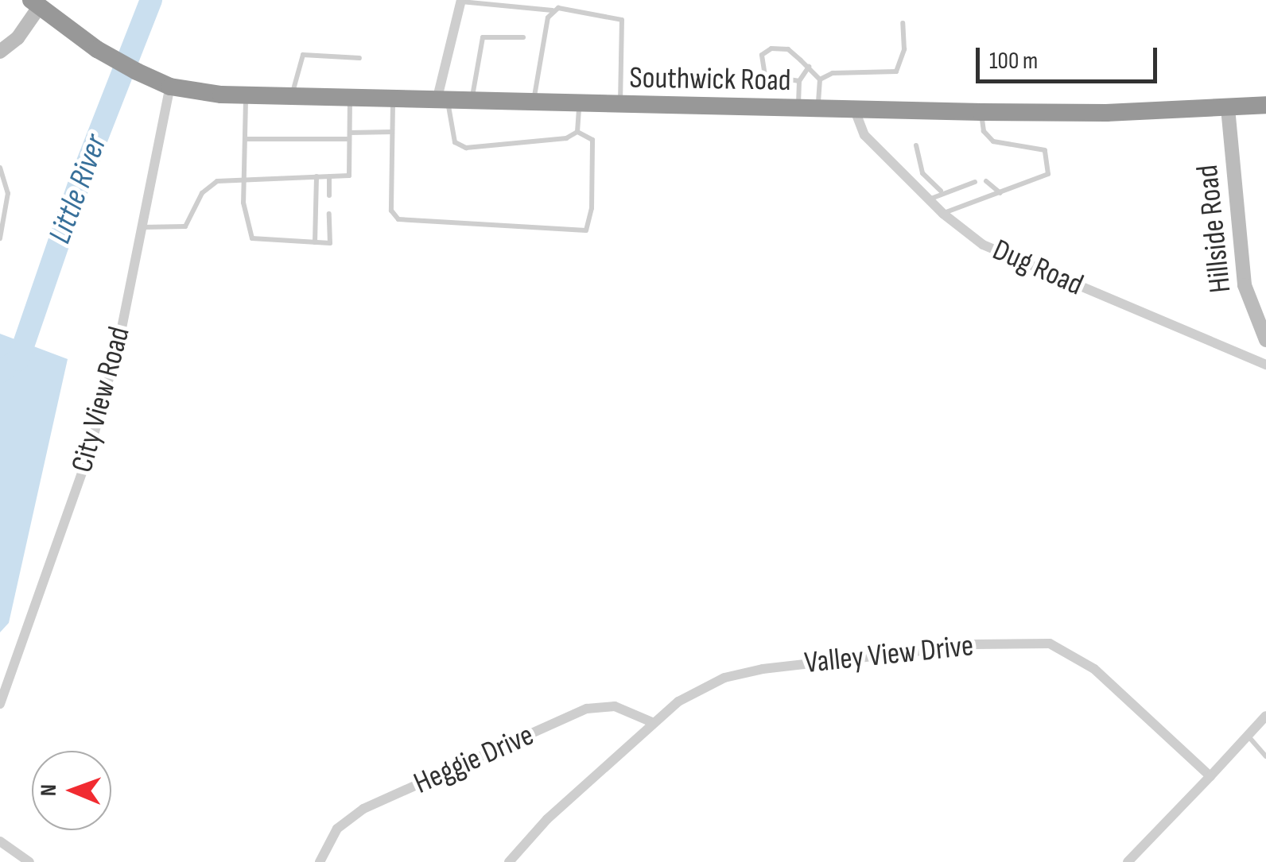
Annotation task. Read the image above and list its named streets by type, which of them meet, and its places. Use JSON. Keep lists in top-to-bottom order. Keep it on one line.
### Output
{"streets":{"highway":["Southwick Road"],"street":["Hillside Road","Dug Road","City View Road","Valley View Drive","Heggie Drive"]},"crossings":[["Southwick Road","Hillside Road"],["Southwick Road","Dug Road"],["Southwick Road","City View Road"],["Valley View Drive","Heggie Drive"]],"water":["Little River"],"scale_bar":"100 m","north":"left"}
